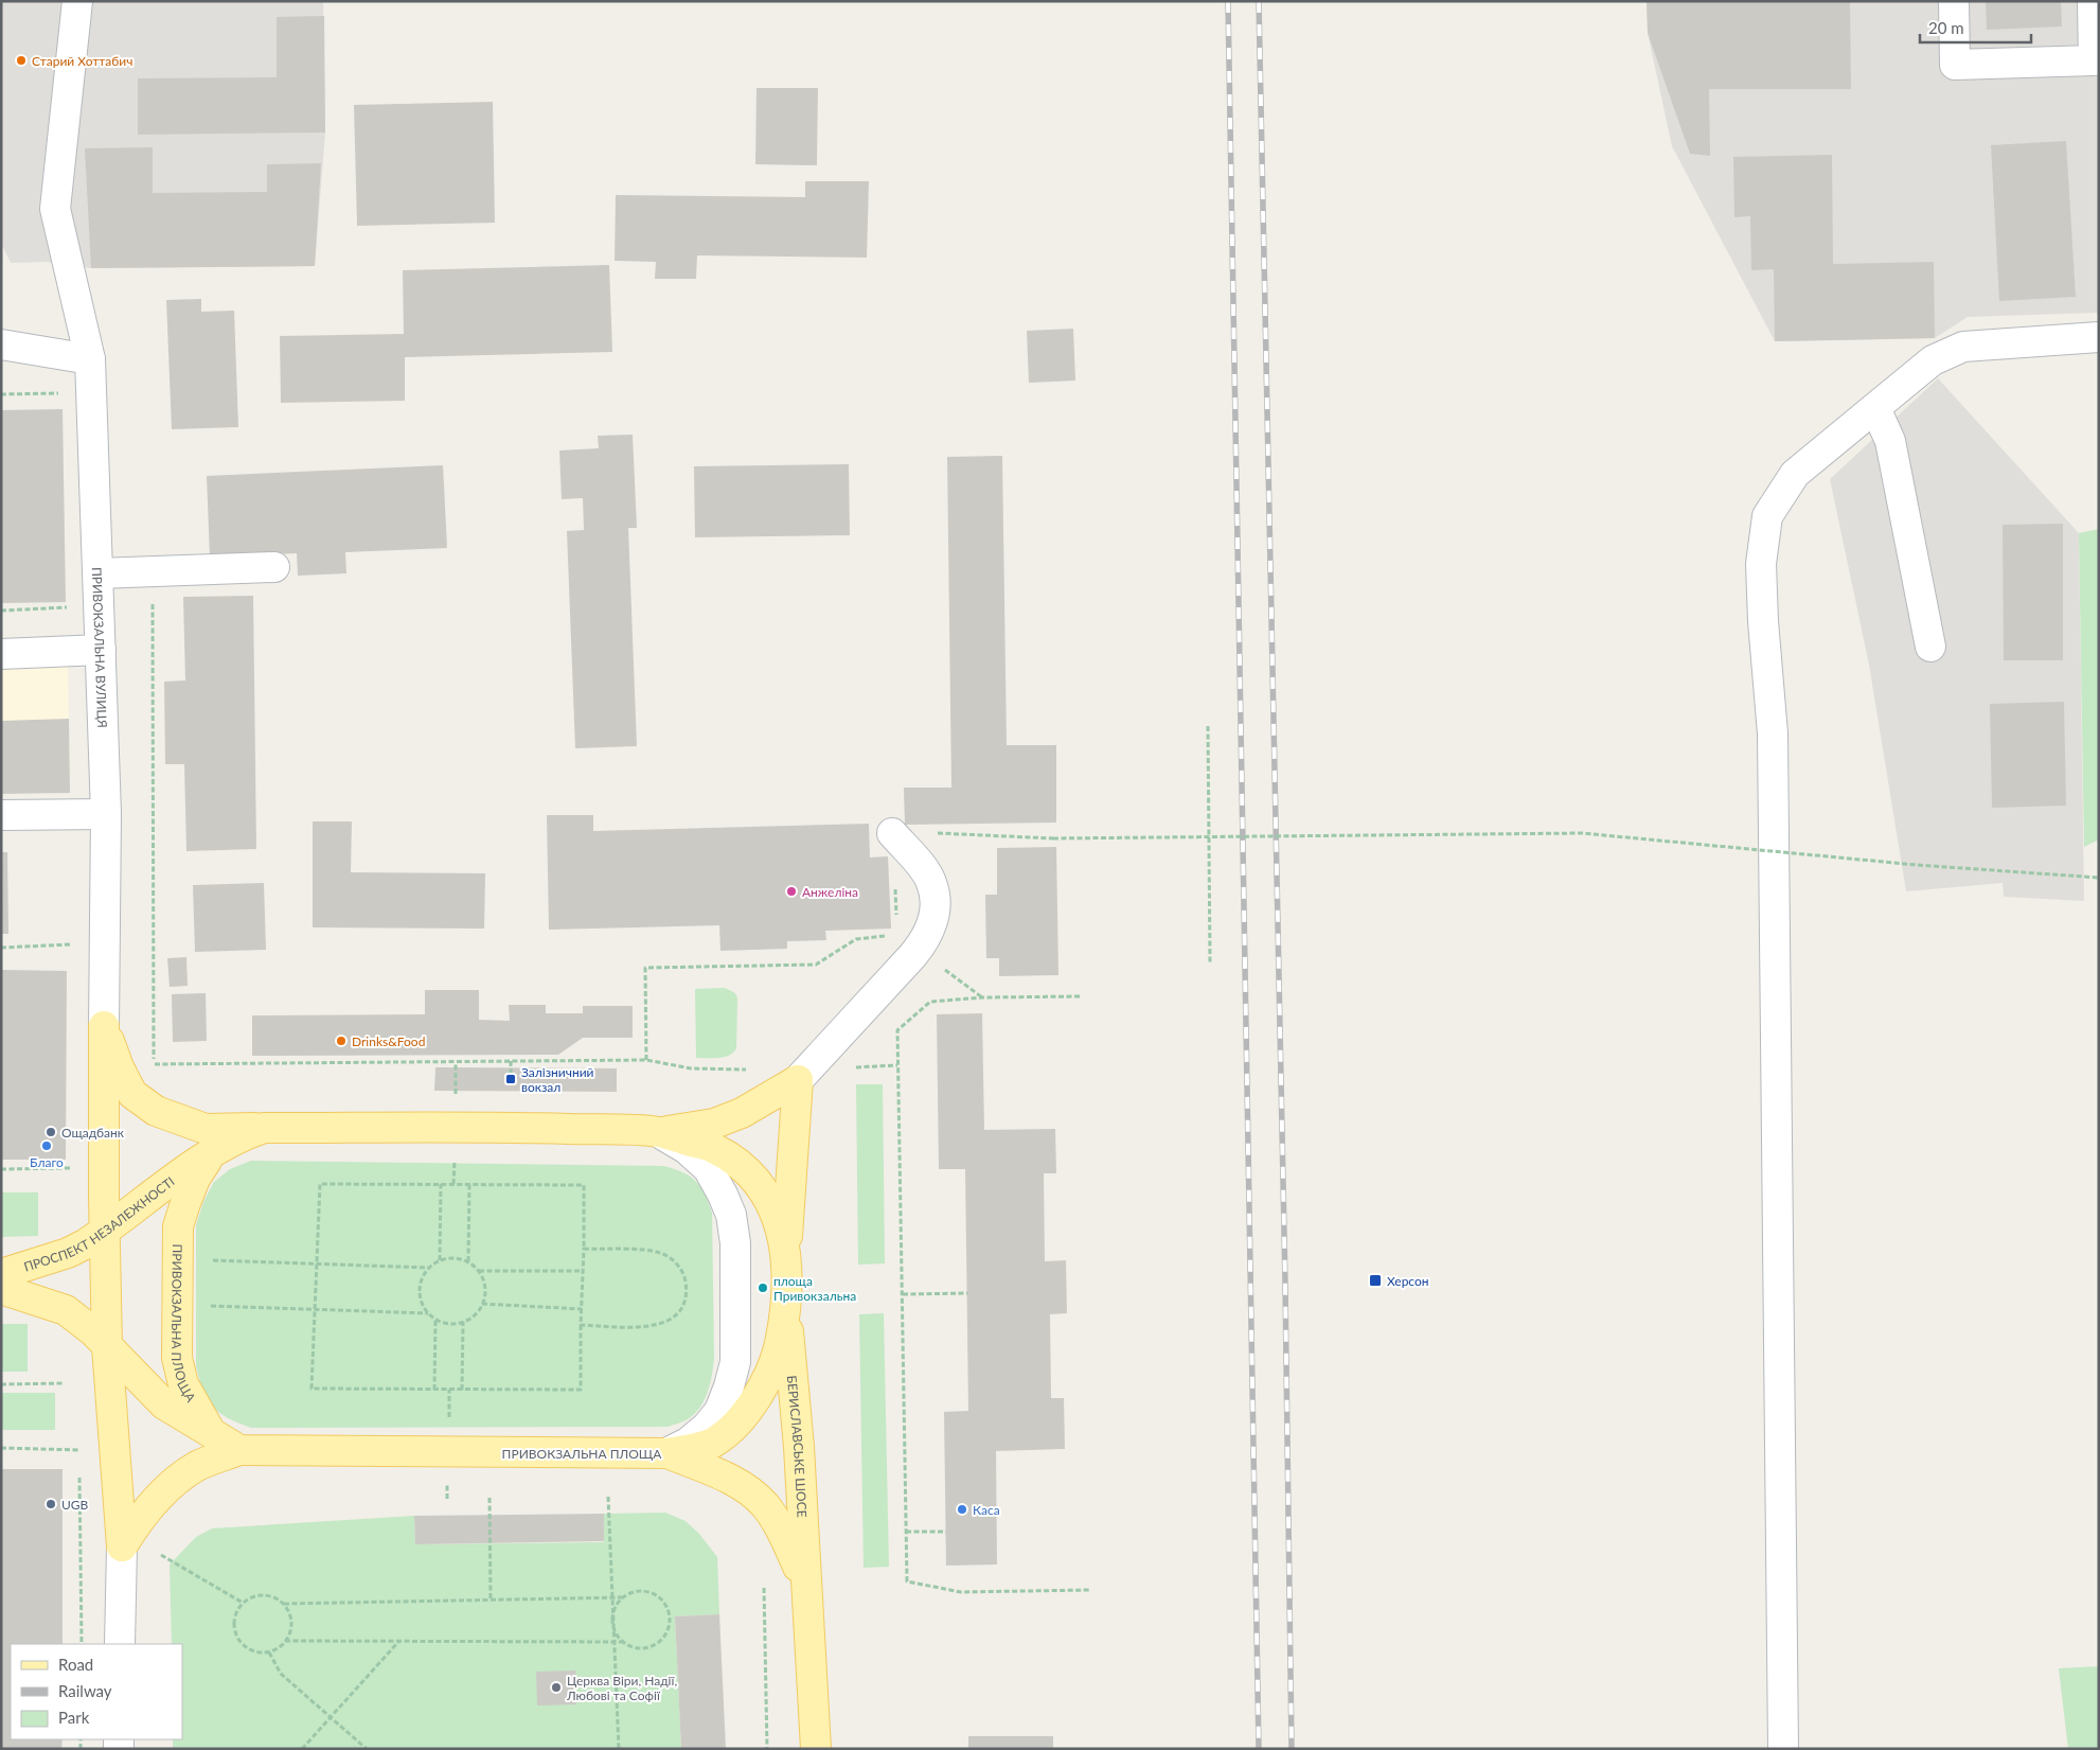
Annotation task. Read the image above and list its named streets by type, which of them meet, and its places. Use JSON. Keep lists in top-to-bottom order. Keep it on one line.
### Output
{"streets":{"main road":["ПРОСПЕКТ НЕЗАЛЕЖНОСТІ","ПРИВОКЗАЛЬНА ПЛОЩА","БЕРИСЛАВСЬКЕ ШОСЕ"],"street":["ПРИВОКЗАЛЬНА ВУЛИЦЯ"]},"crossings":[["ПРОСПЕКТ НЕЗАЛЕЖНОСТІ","ПРИВОКЗАЛЬНА ПЛОЩА"],["ПРИВОКЗАЛЬНА ПЛОЩА","БЕРИСЛАВСЬКЕ ШОСЕ"]],"places":{"other":["Старий Хоттабич","Анжеліна","Drinks&Food","Ощадбанк","Благо","площа Привокзальна","UGB","Каса","Церква Віри, Надії, Любові та Софії"],"transit":["Залізничний вокзал","Херсон"]},"legend":["Road","Railway","Park"],"scale_bar":"20 m"}
